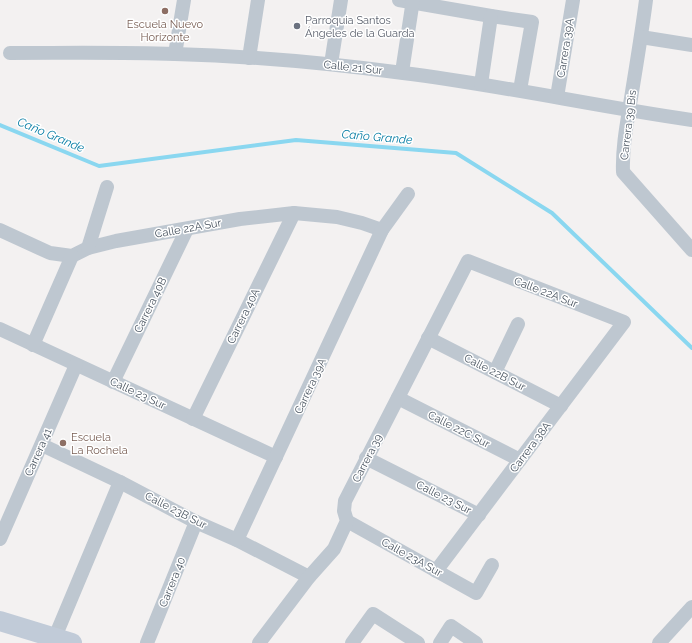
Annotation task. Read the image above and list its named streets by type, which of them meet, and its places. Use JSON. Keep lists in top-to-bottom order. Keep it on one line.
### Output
{"streets":{"street":["Carrera 39A","Calle 21 Sur","Carrera 39 Bis","Calle 22A Sur","Carrera 40B","Carrera 40A","Calle 22B Sur","Calle 23 Sur","Calle 22C Sur","Carrera 38A","Carrera 41","Carrera 39","Calle 23B Sur","Calle 23A Sur","Carrera 40"]},"crossings":[["Carrera 39A","Calle 21 Sur"],["Carrera 39A","Calle 22A Sur"],["Carrera 39A","Calle 23 Sur"],["Carrera 39A","Calle 23B Sur"],["Calle 21 Sur","Carrera 39 Bis"],["Calle 22A Sur","Carrera 40B"],["Calle 22A Sur","Carrera 40A"],["Calle 22A Sur","Carrera 38A"],["Calle 22A Sur","Carrera 39"],["Carrera 40B","Calle 23 Sur"],["Carrera 40A","Calle 23 Sur"],["Calle 22B Sur","Carrera 38A"],["Calle 22B Sur","Carrera 39"],["Calle 23 Sur","Carrera 38A"],["Calle 23 Sur","Carrera 41"],["Calle 23 Sur","Carrera 39"],["Calle 22C Sur","Carrera 38A"],["Calle 22C Sur","Carrera 39"],["Carrera 38A","Calle 23A Sur"],["Carrera 41","Calle 23B Sur"],["Carrera 39","Calle 23A Sur"],["Calle 23B Sur","Carrera 40"]],"water":["Caño Grande"],"places":["Escuela Nuevo Horizonte","Parroquia Santos Ángeles de la Guarda","Escuela La Rochela"]}
